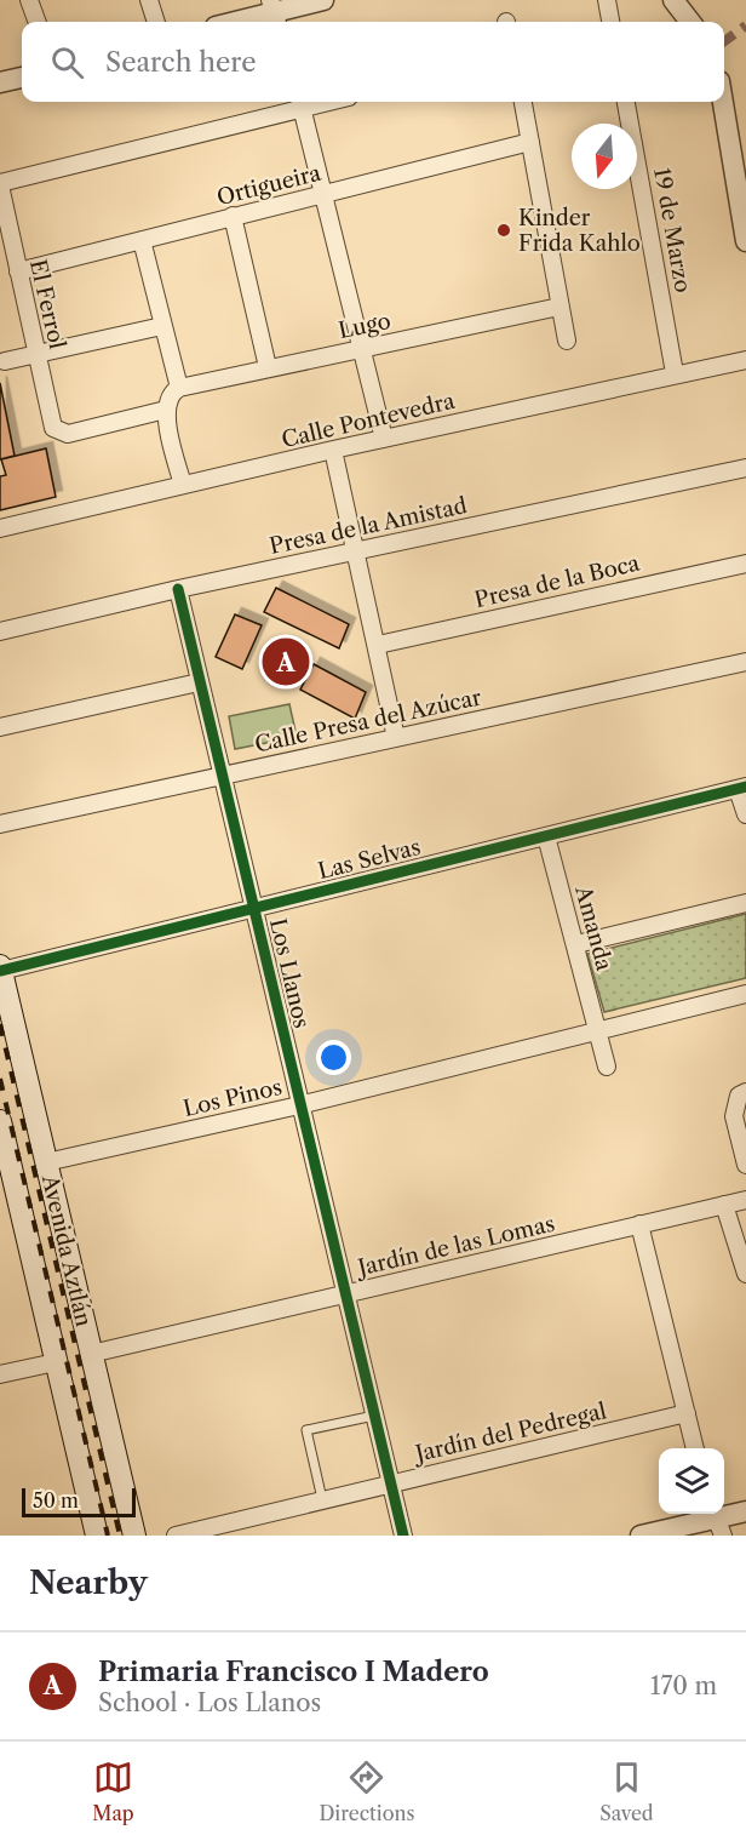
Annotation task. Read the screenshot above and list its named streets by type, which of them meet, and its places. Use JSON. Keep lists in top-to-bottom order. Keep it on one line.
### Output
{"streets":{"main road":["Avenida Aztlán"],"street":["Ortigueira","19 de Marzo","El Ferrol","Lugo","Calle Pontevedra","Presa de la Amistad","Presa de la Boca","Calle Presa del Azúcar","Las Selvas","Amanda","Los Llanos","Los Pinos","Jardín de las Lomas","Jardín del Pedregal"]},"crossings":[["Ortigueira","El Ferrol"],["19 de Marzo","Calle Pontevedra"],["Presa de la Amistad","Los Llanos"],["Calle Presa del Azúcar","Los Llanos"],["Las Selvas","Amanda"],["Las Selvas","Los Llanos"],["Las Selvas","Avenida Aztlán"],["Amanda","Los Pinos"],["Los Llanos","Los Pinos"],["Los Llanos","Jardín de las Lomas"],["Los Llanos","Jardín del Pedregal"],["Los Pinos","Avenida Aztlán"],["Jardín de las Lomas","Avenida Aztlán"]],"places":["Kinder Frida Kahlo"],"scale_bar":"50 m","north":"bottom","page":{"search":"Search here","pins":"A","scale":"50 m","heading":"Nearby","list":[{"mark":"A","name":"Primaria Francisco I Madero","note":"School · Los Llanos","value":"170 m"}],"nav":["Map","Directions","Saved"]}}
